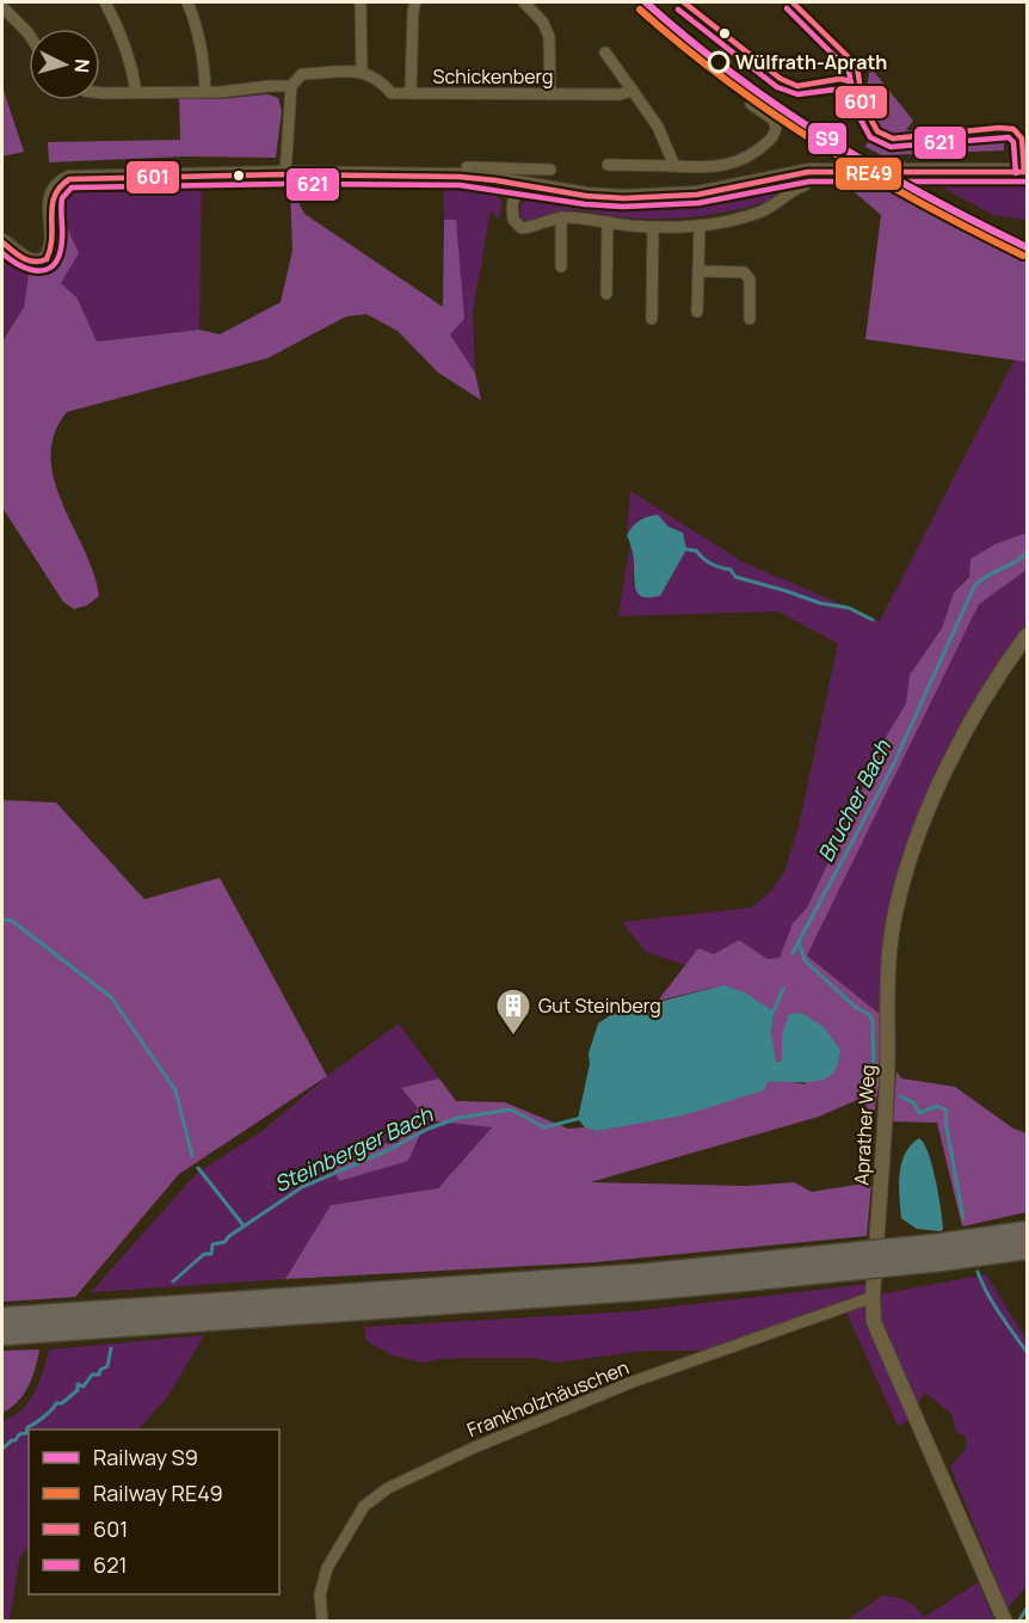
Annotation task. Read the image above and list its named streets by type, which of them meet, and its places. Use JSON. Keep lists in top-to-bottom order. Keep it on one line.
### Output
{"streets":{"street":["Schickenberg","Aprather Weg","Frankholzhäuschen"]},"crossings":[["Aprather Weg","Frankholzhäuschen"]],"water":["Brucher Bach","Steinberger Bach"],"places":{"other":["Wülfrath-Aprath"],"building":["Gut Steinberg"]},"lines":["rail line S9","transit line 601","transit line 621","rail line RE49"],"legend":["Railway S9","Railway RE49","601","621"],"north":"right"}
